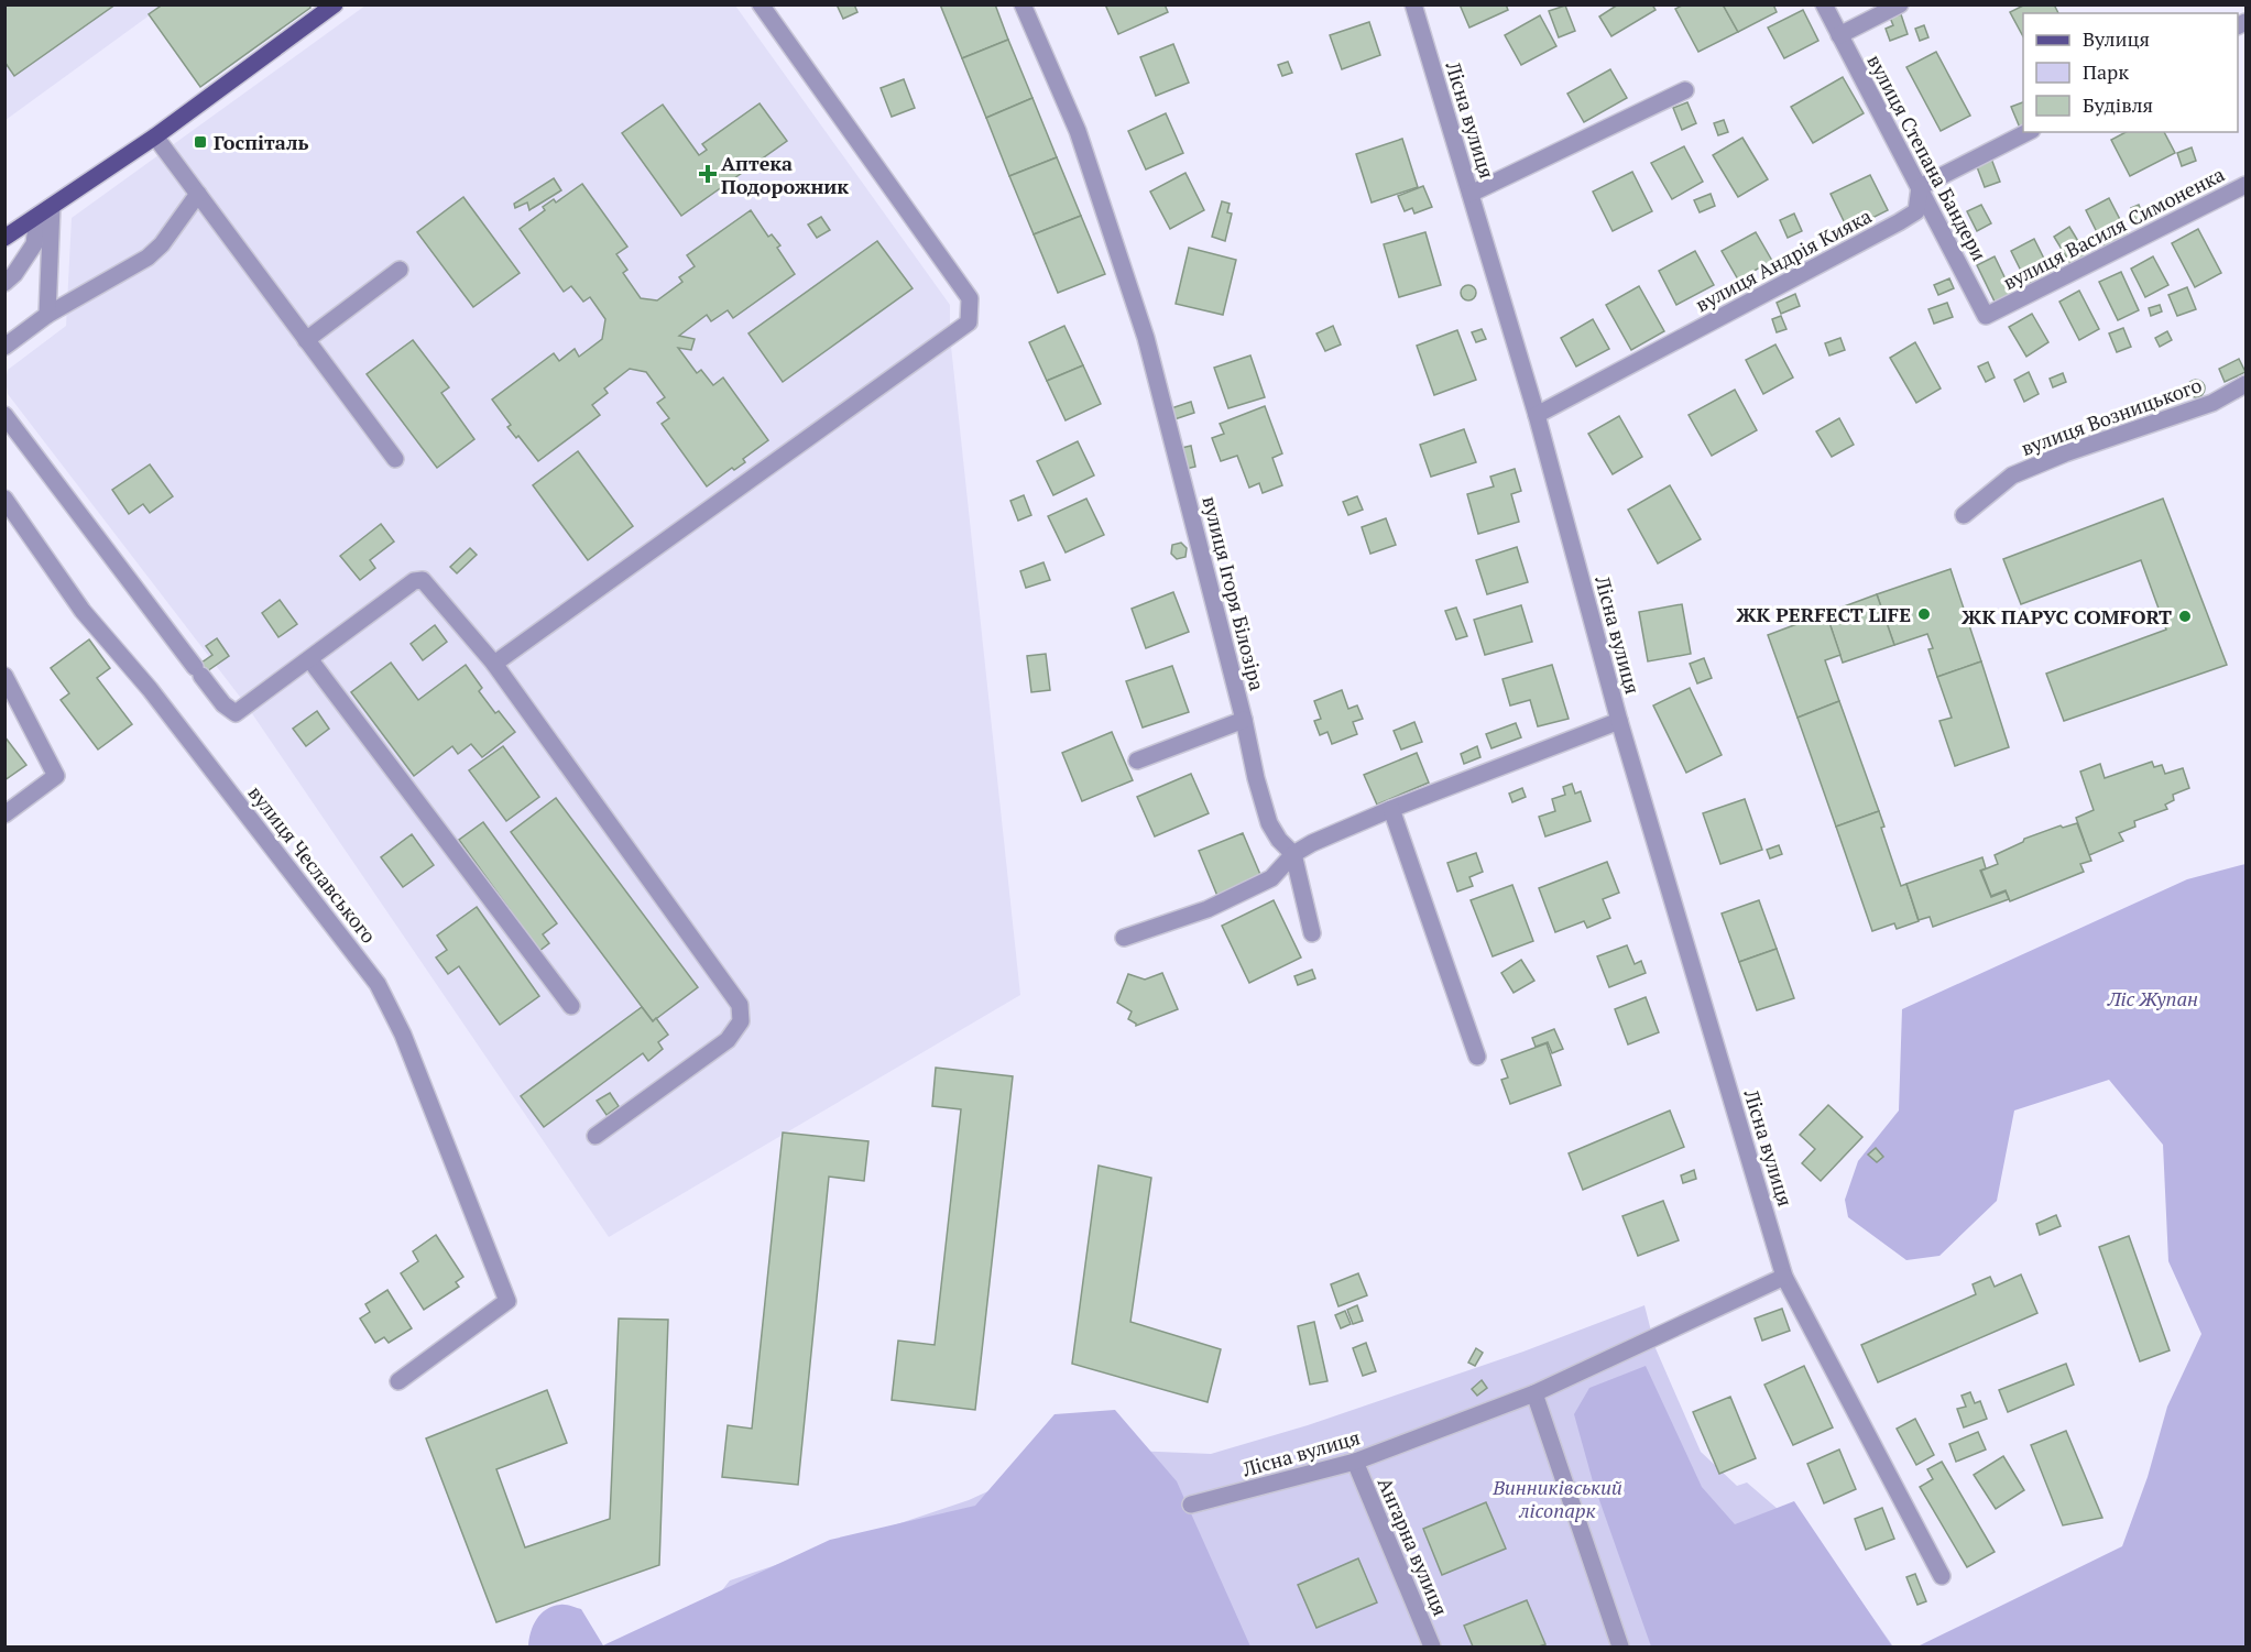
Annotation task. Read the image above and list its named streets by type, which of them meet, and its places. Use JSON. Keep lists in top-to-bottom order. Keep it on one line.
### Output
{"streets":{"street":["Лісна вулиця","вулиця Степана Бандери","вулиця Василя Симоненка","вулиця Андрія Кияка","вулиця Возницького","вулиця Ігоря Білозіра","вулиця Чеславського","Ангарна вулиця"]},"crossings":[["Лісна вулиця","вулиця Андрія Кияка"],["Лісна вулиця","Ангарна вулиця"],["вулиця Степана Бандери","вулиця Василя Симоненка"],["вулиця Степана Бандери","вулиця Андрія Кияка"]],"parks":["Ліс Жупан","Винниківський лісопарк"],"places":{"transit":["Госпіталь"],"health":["Аптека Подорожник"],"other":["ЖК PERFECT LIFE","ЖК ПАРУС COMFORT"]},"legend":["Вулиця","Парк","Будівля"]}
